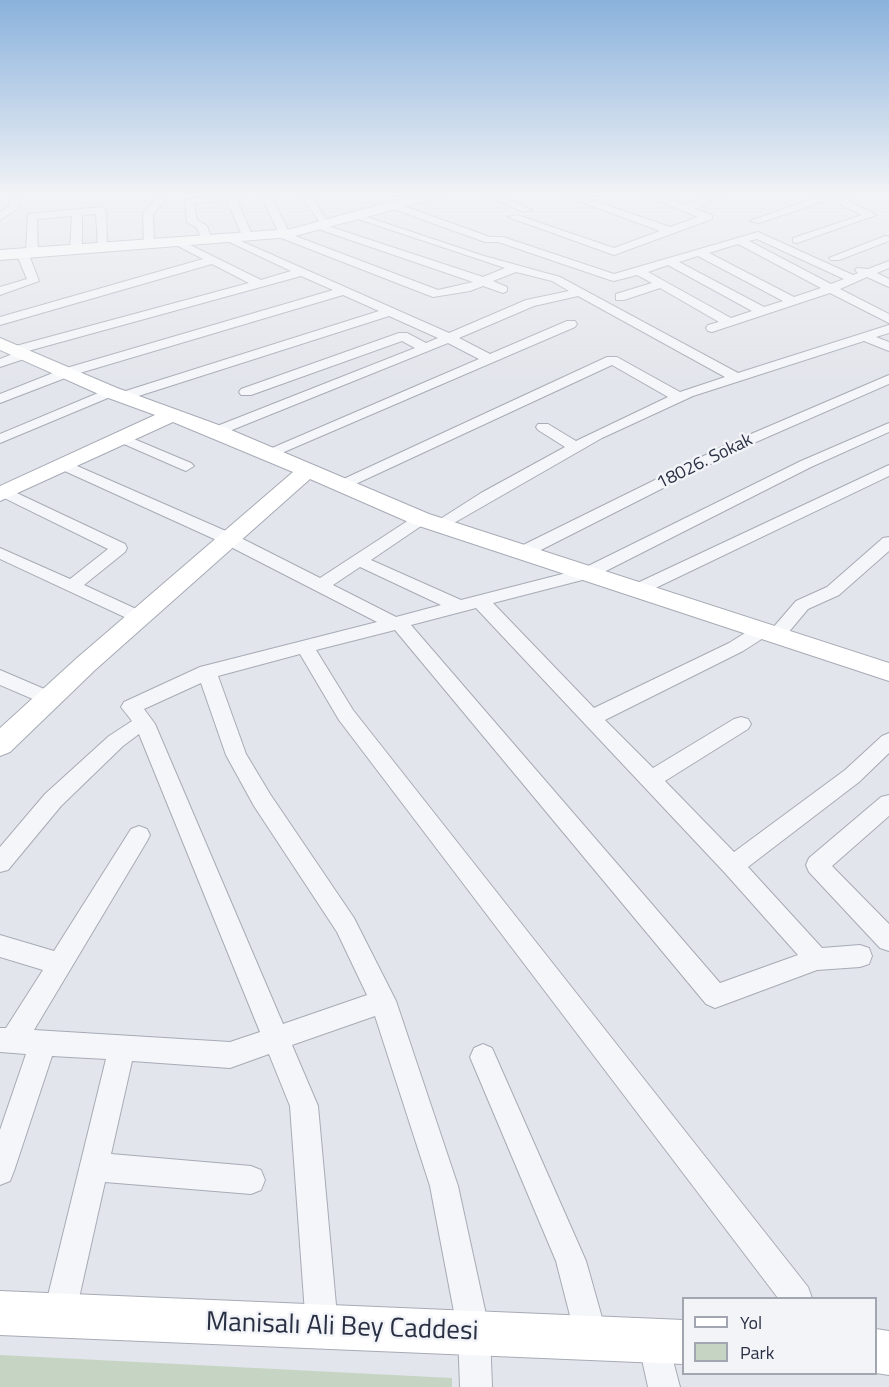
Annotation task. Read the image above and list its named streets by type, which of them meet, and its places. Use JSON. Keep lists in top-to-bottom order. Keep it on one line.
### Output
{"streets":{"main road":["Manisalı Ali Bey Caddesi"],"street":["18026. Sokak"]},"legend":["Yol","Park"]}
